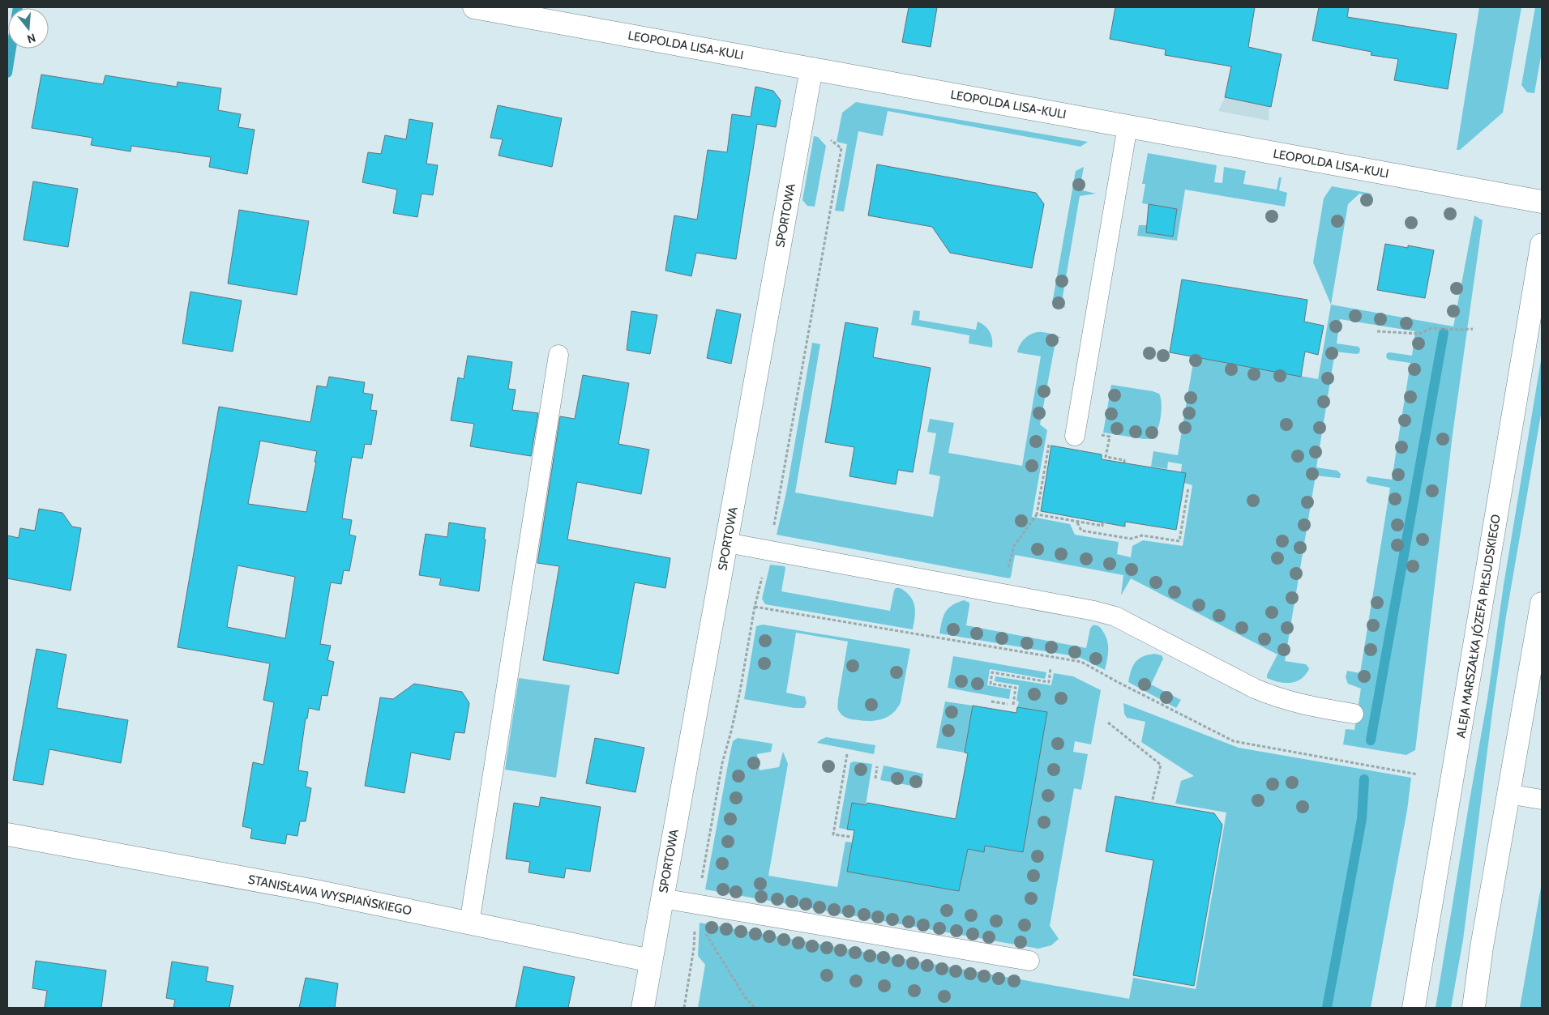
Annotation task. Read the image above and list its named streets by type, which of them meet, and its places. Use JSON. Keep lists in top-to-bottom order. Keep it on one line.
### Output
{"streets":{"street":["LEOPOLDA LISA-KULI","SPORTOWA","ALEJA MARSZAŁKA JÓZEFA PIŁSUDSKIEGO","STANISŁAWA WYSPIAŃSKIEGO"]},"crossings":[["LEOPOLDA LISA-KULI","SPORTOWA"],["SPORTOWA","STANISŁAWA WYSPIAŃSKIEGO"]],"north":"bottom"}
